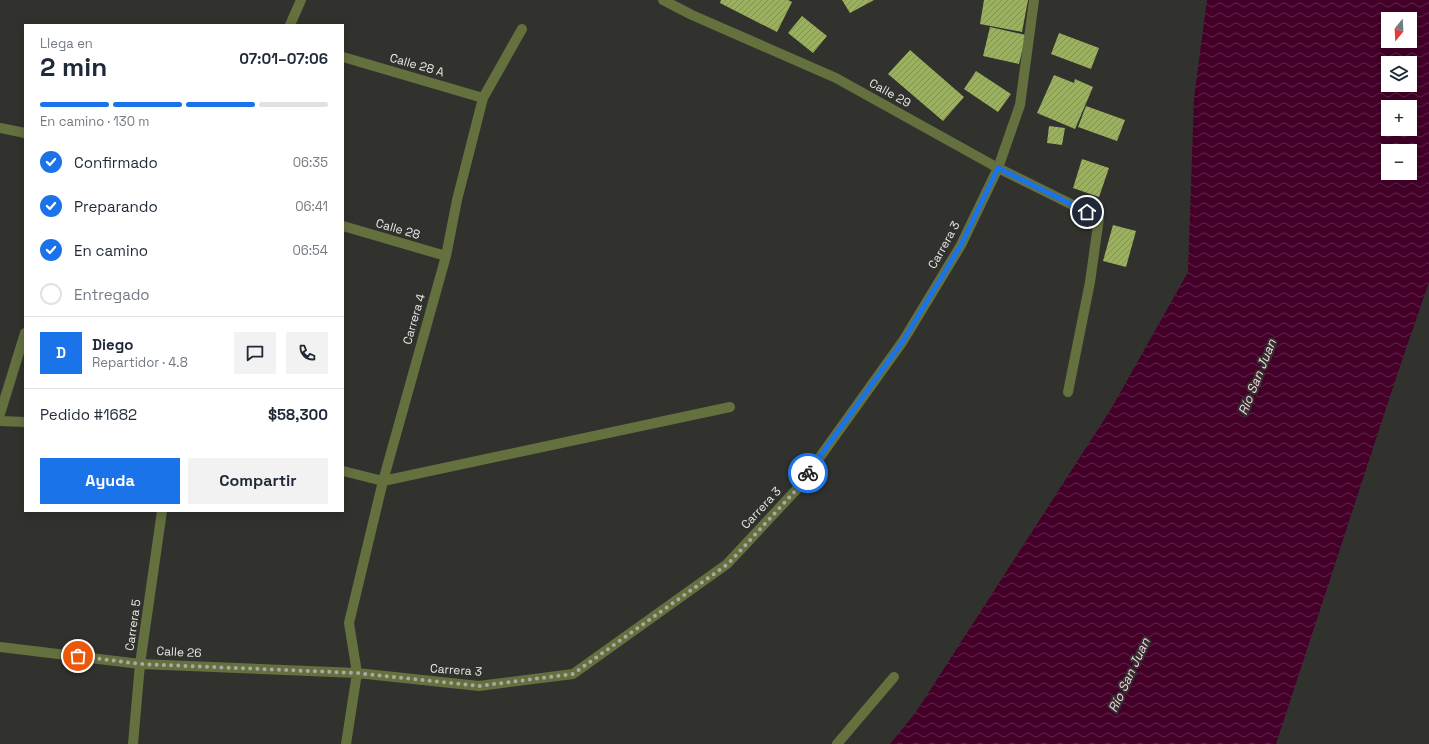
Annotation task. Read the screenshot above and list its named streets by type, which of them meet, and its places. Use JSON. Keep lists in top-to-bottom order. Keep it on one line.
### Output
{"streets":{"street":["Calle 28 A","Calle 29","Calle 28","Carrera 3","Carrera 4","Carrera 5","Calle 26"]},"crossings":[["Calle 28 A","Carrera 4"],["Calle 29","Carrera 3"],["Calle 28","Carrera 4"],["Carrera 3","Carrera 4"],["Carrera 3","Calle 26"],["Carrera 4","Calle 26"],["Carrera 5","Calle 26"]],"water":["Río San Juan"],"north":"bottom","page":{"map_buttons":["+","−"],"heading":["2 min","Llega en","07:01–07:06"],"panel":["Diego","Repartidor · 4.8","Pedido #1682","$58,300"],"bar":"En camino · 130 m","list":[["Confirmado","06:35"],["Preparando","06:41"],["En camino","06:54"],"Entregado"],"round":"D","buttons":["Ayuda","Compartir"]}}
